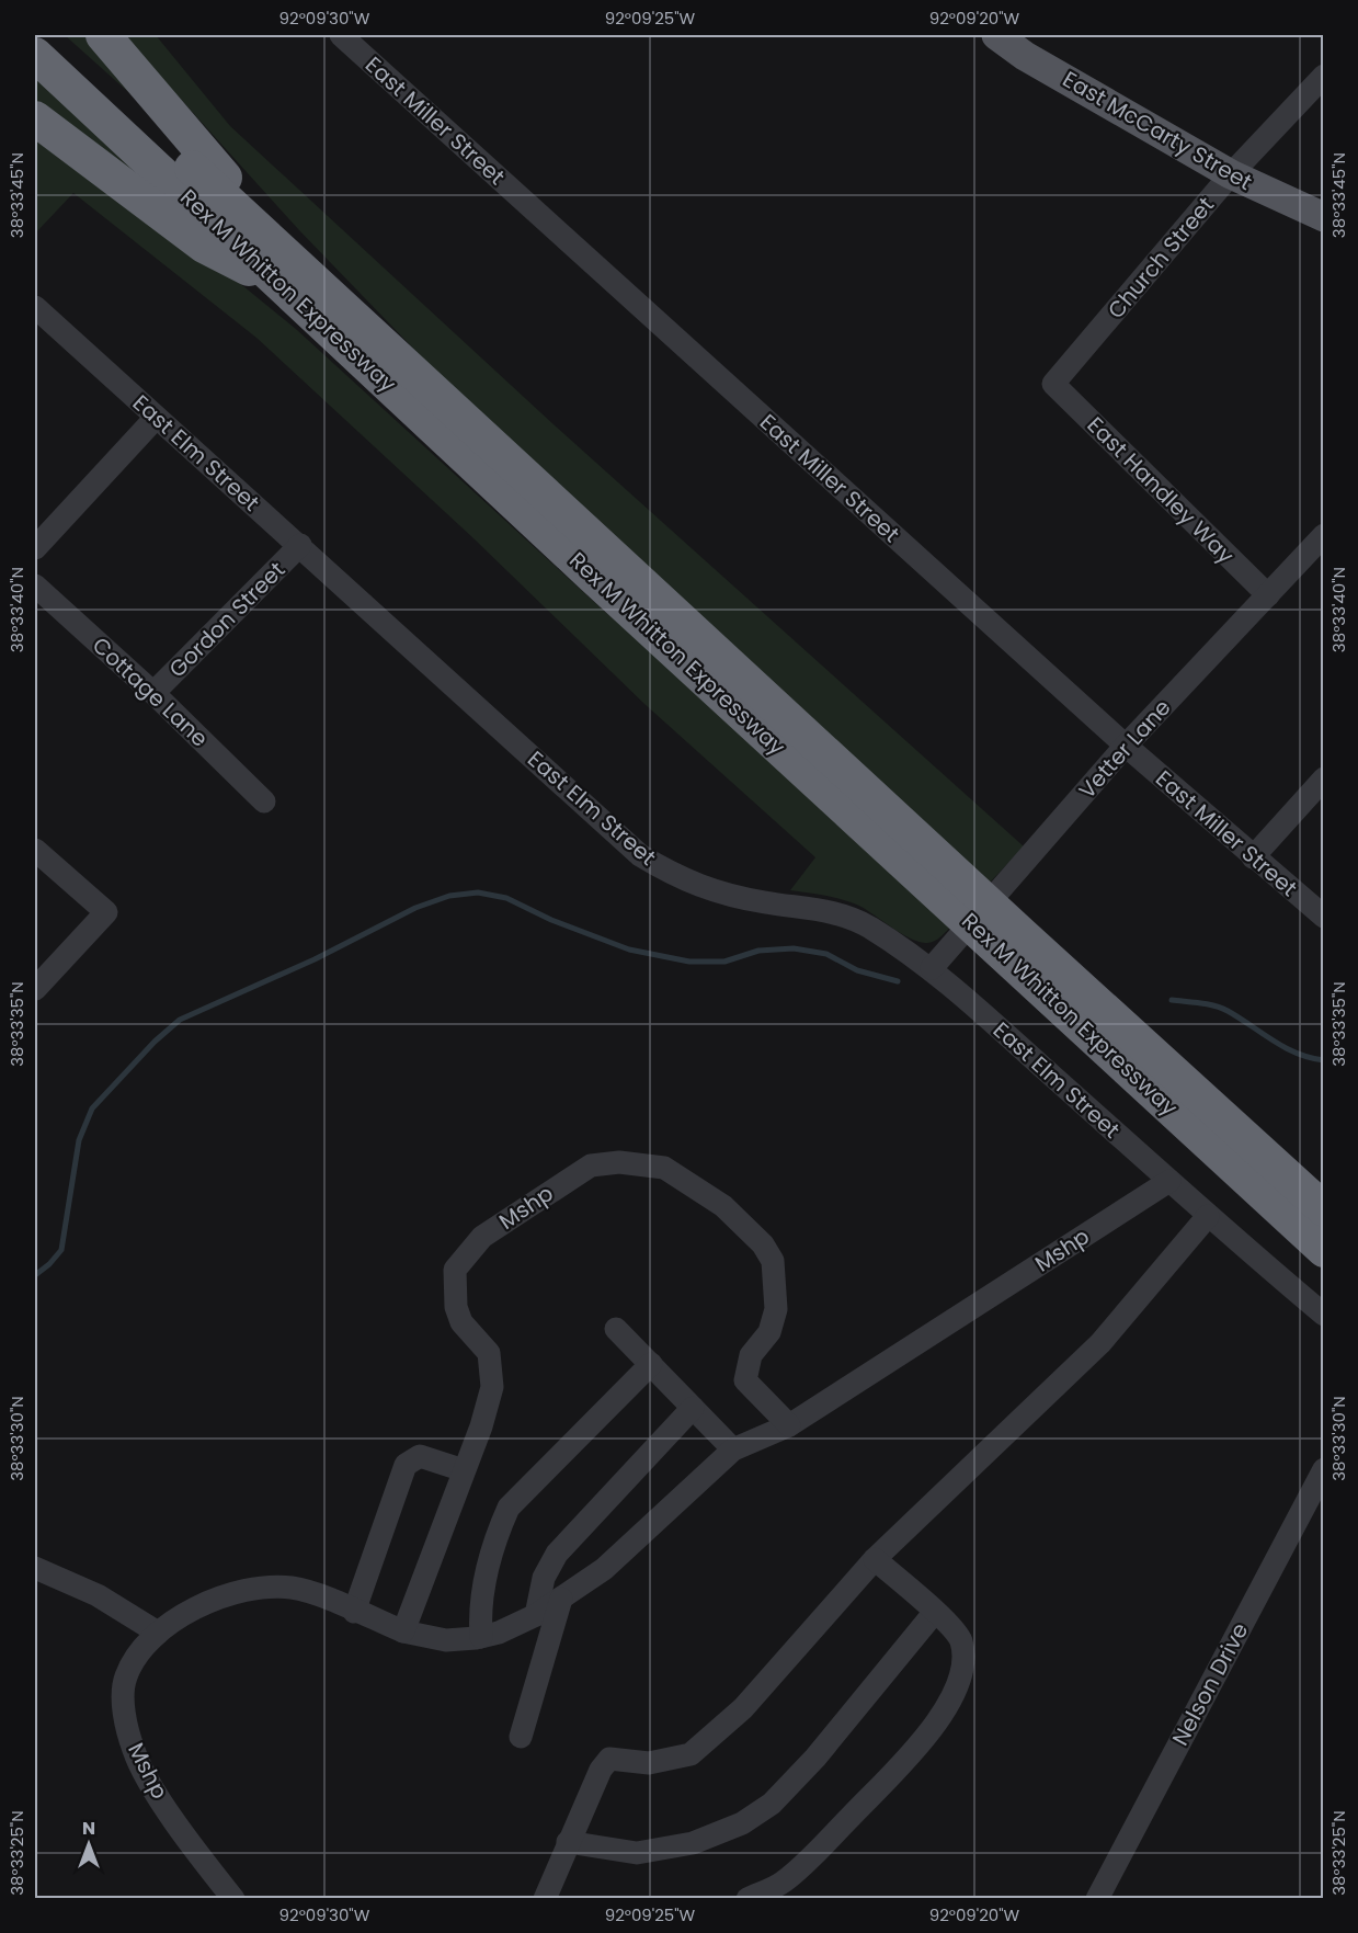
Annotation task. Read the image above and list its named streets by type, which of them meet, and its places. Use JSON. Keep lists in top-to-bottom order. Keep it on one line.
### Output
{"streets":{"highway":["Rex M Whitton Expressway"],"main road":["East McCarty Street"],"street":["East Miller Street","Church Street","East Elm Street","East Handley Way","Gordon Street","Cottage Lane","Vetter Lane","Mshp","Nelson Drive"]},"crossings":[["East Miller Street","Vetter Lane"],["East McCarty Street","Church Street"],["Church Street","East Handley Way"],["East Elm Street","Gordon Street"],["East Elm Street","Vetter Lane"],["East Elm Street","Mshp"],["East Handley Way","Vetter Lane"],["Gordon Street","Cottage Lane"]],"north":"top","coordinates":["92°09'30\"W","92°09'25\"W","92°09'20\"W","38°33'45\"N","38°33'40\"N","38°33'35\"N","38°33'30\"N","38°33'25\"N"]}
